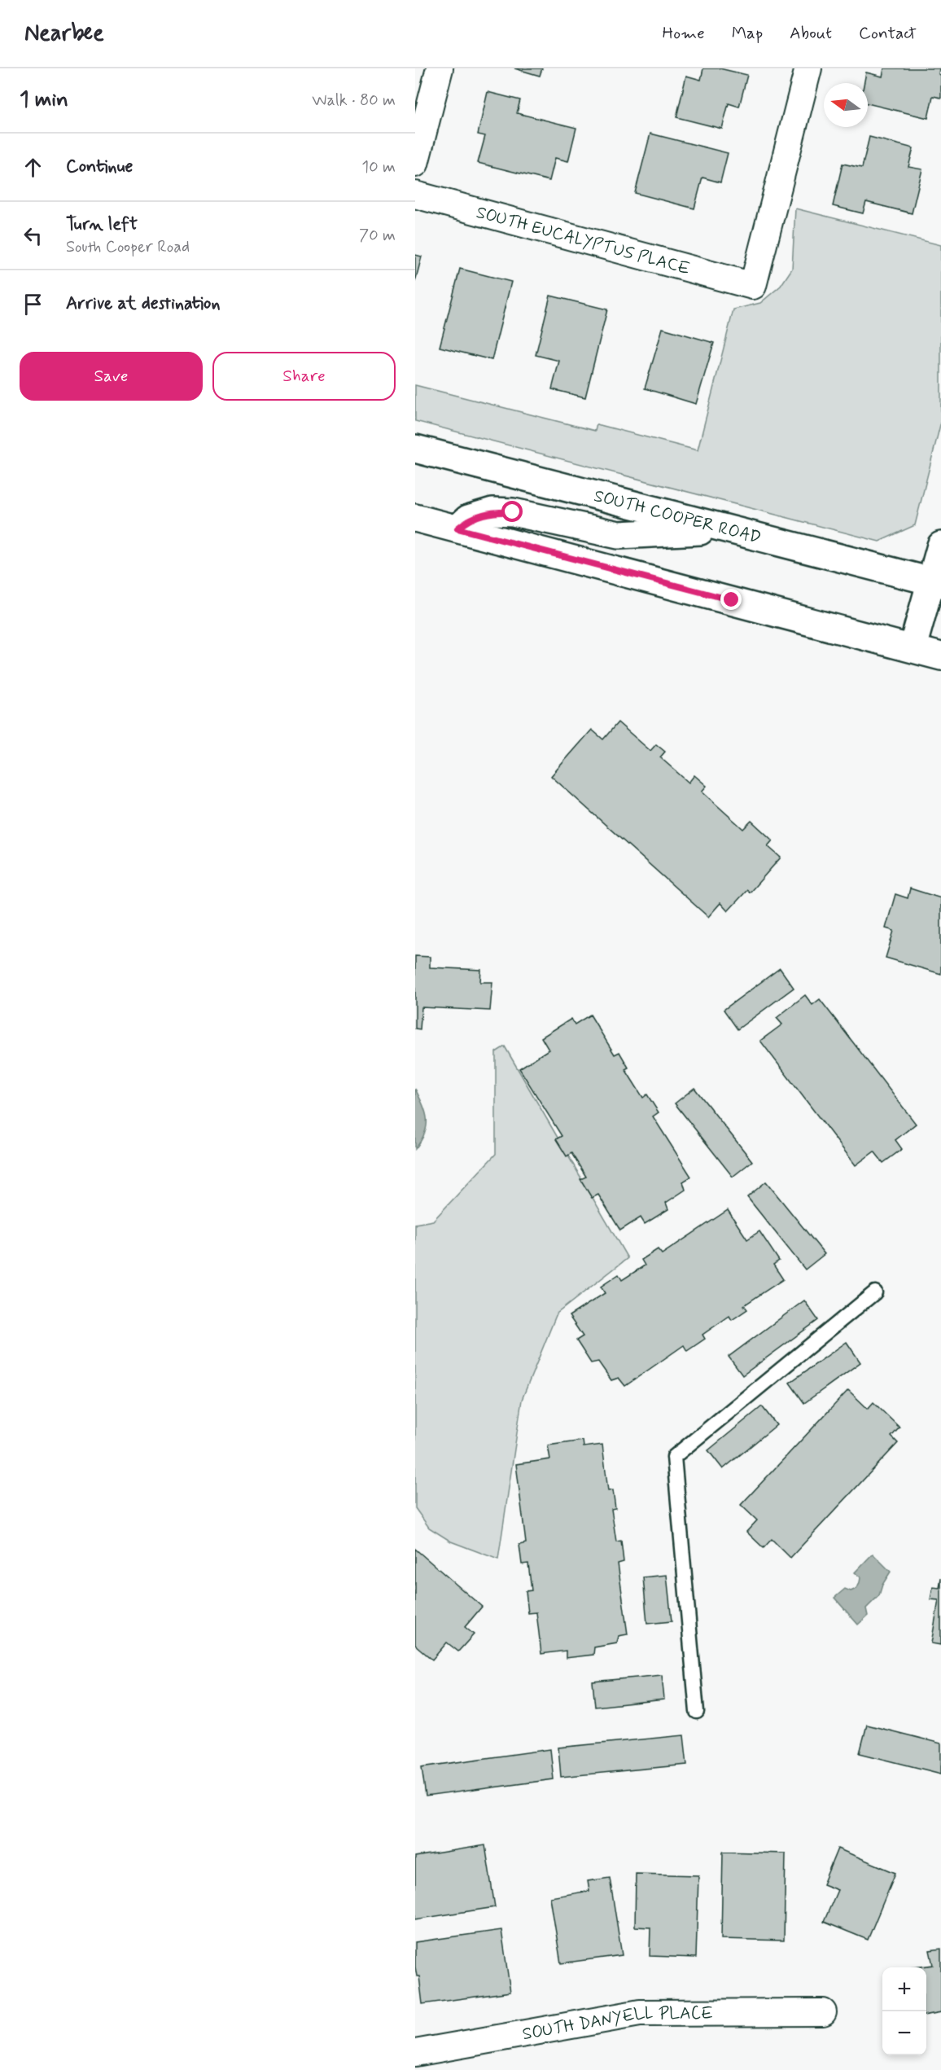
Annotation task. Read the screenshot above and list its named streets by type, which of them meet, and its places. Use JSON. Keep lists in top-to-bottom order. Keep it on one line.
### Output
{"streets":{"main road":["SOUTH COOPER ROAD"],"street":["SOUTH EUCALYPTUS PLACE","SOUTH DANYELL PLACE"]},"north":"left","page":{"header":"Nearbee","nav":["Home","Map","About","Contact"],"heading":["1 min","Walk · 80 m"],"list":[["Continue","10 m"],["Turn left","South Cooper Road","70 m"],"Arrive at destination"],"buttons":["Save","Share"],"map_buttons":["+","−"]}}
